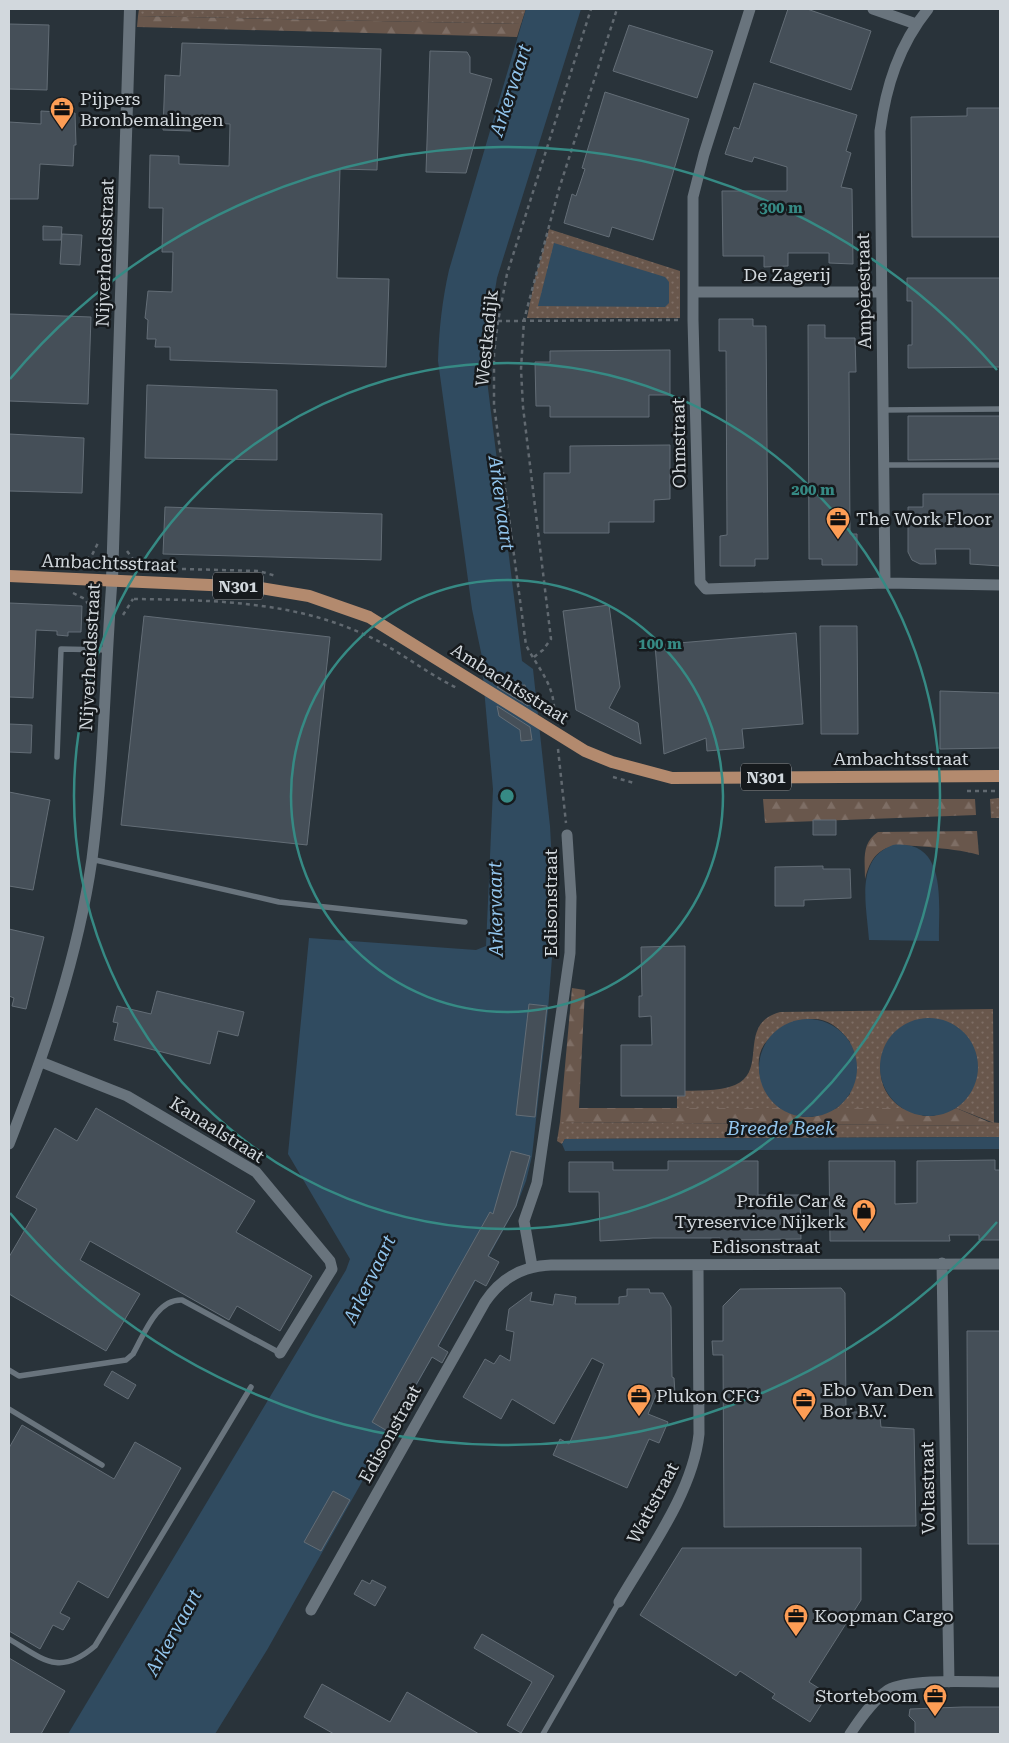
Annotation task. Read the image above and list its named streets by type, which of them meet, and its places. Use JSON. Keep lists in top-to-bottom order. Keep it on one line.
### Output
{"streets":{"main road":["Ambachtsstraat","N301"],"street":["Nijverheidsstraat","De Zagerij","Ampèrestraat","Ohmstraat","Edisonstraat","Kanaalstraat","Voltastraat","Wattstraat"],"path":["Westkadijk"]},"crossings":[["Nijverheidsstraat","Ambachtsstraat"],["Nijverheidsstraat","Kanaalstraat"],["De Zagerij","Ampèrestraat"],["De Zagerij","Ohmstraat"],["Ampèrestraat","Ohmstraat"],["Westkadijk","Ambachtsstraat"],["Edisonstraat","Voltastraat"],["Edisonstraat","Wattstraat"]],"water":["Arkervaart","Breede Beek"],"places":{"office":["Pijpers Bronbemalingen","The Work Floor","Plukon CFG","Ebo Van Den Bor B.V.","Koopman Cargo","Storteboom"],"shop":["Profile Car & Tyreservice Nijkerk"]},"rings":["300 m","200 m","100 m"]}
